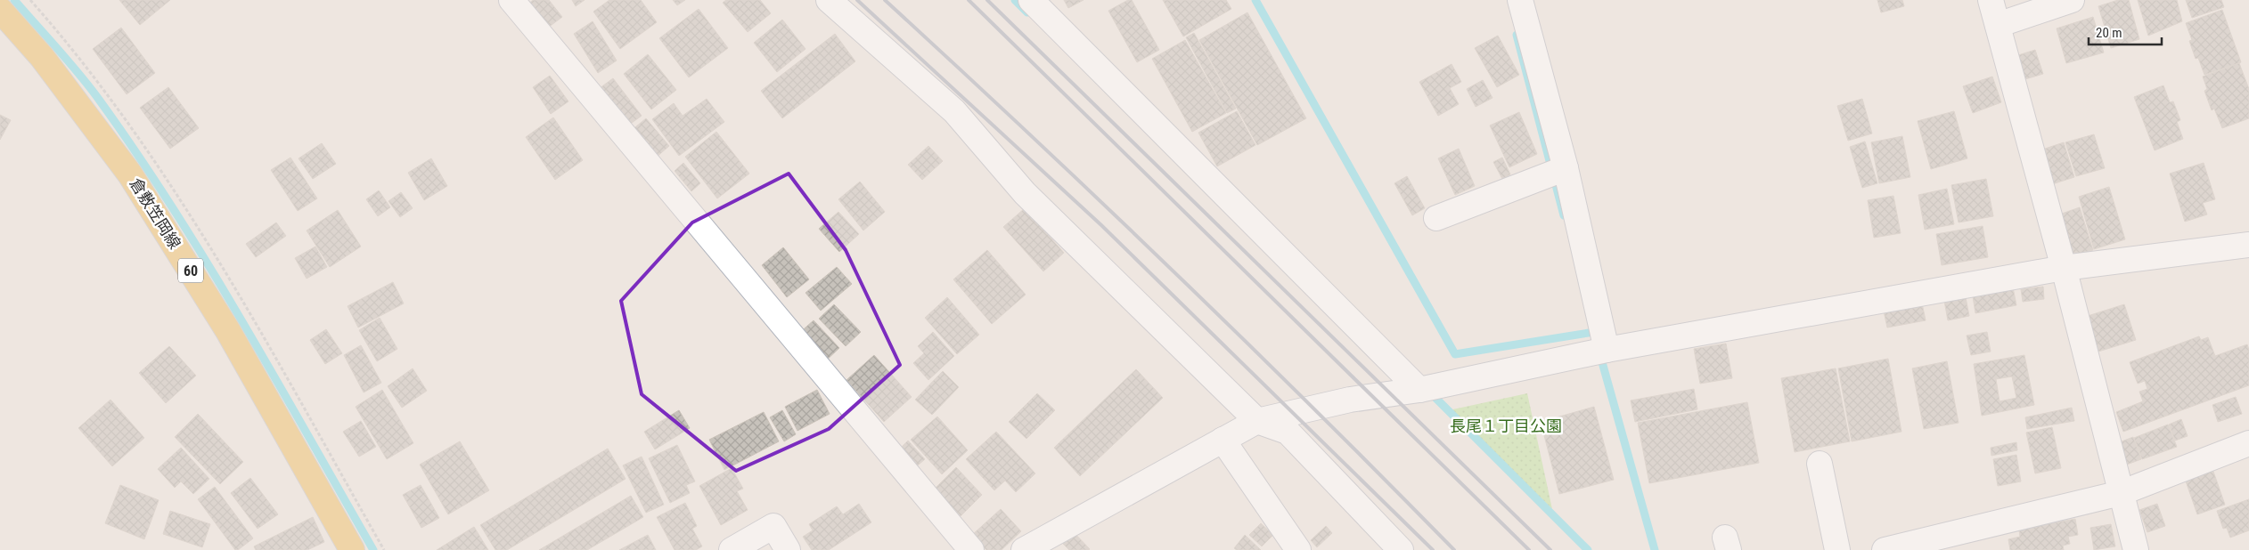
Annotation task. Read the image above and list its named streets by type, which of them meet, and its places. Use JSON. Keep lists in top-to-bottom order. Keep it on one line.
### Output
{"streets":{"main road":["倉敷笠岡線","60"]},"parks":["長尾１丁目公園"],"scale_bar":"20 m"}
